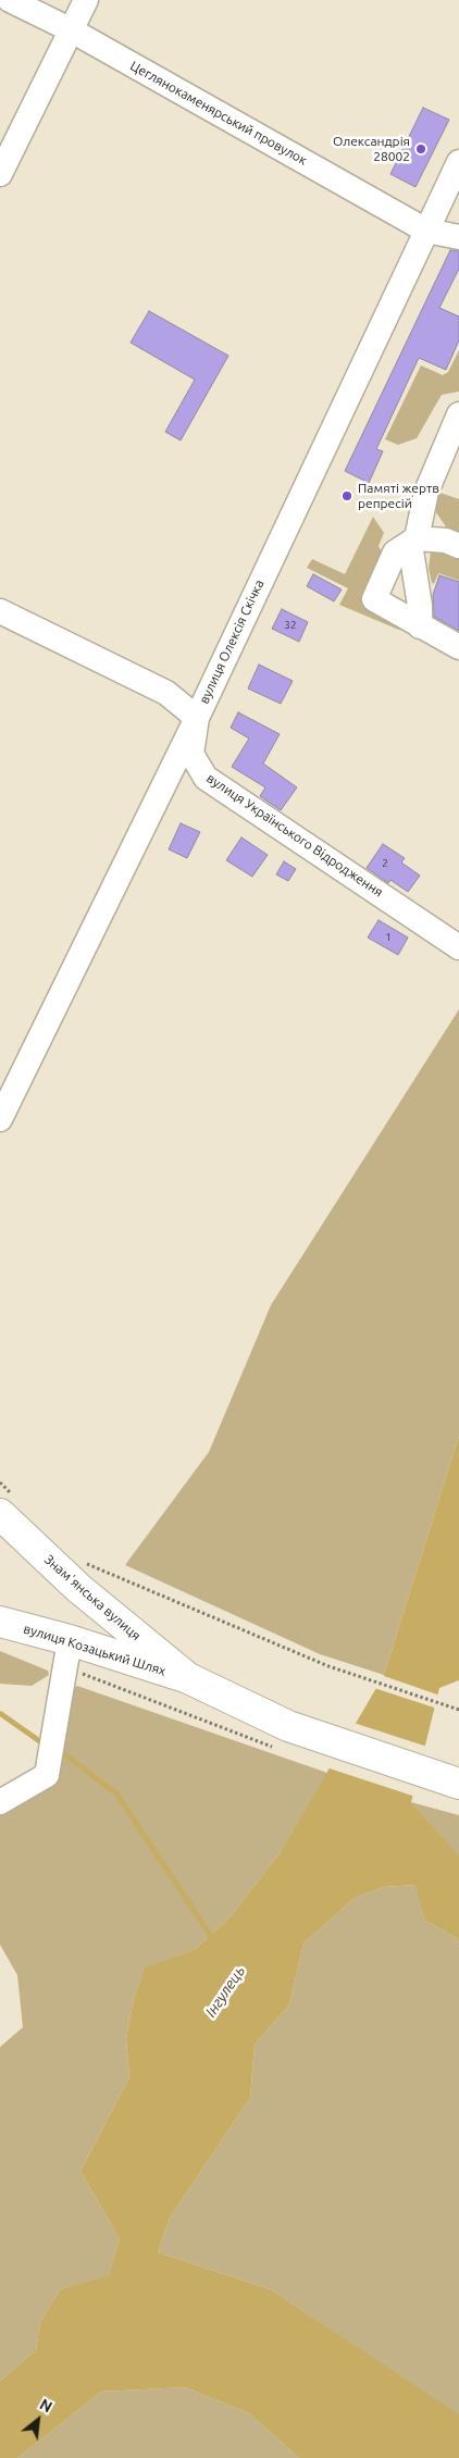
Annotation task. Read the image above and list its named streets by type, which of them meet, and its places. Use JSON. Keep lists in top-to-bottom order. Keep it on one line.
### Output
{"streets":{"main road":["Знамʼянська вулиця","вулиця Козацький Шлях"],"street":["Цеглянокаменярський провулок","вулиця Олексія Скічка","вулиця Українського Відродження"]},"crossings":[["Цеглянокаменярський провулок","вулиця Олексія Скічка"],["вулиця Олексія Скічка","вулиця Українського Відродження"],["Знамʼянська вулиця","вулиця Козацький Шлях"]],"water":["Інгулець"],"places":["Олександрія 28002","Памяті жертв репресій"],"house_numbers":["32","2","1"],"north":"top right"}
